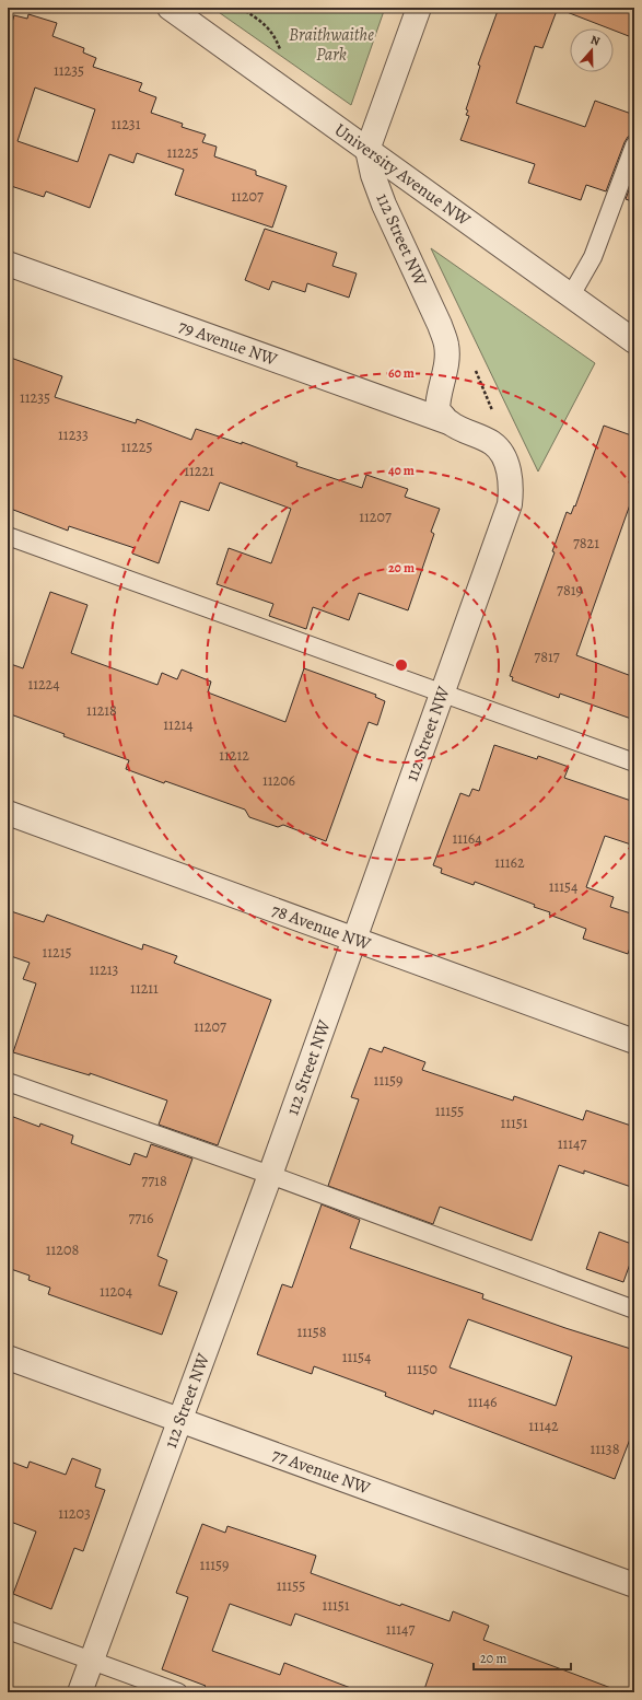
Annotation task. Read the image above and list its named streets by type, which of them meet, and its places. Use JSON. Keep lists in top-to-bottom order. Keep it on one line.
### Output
{"streets":{"street":["University Avenue NW","112 Street NW","79 Avenue NW","78 Avenue NW","77 Avenue NW"]},"crossings":[["University Avenue NW","112 Street NW"],["112 Street NW","79 Avenue NW"],["112 Street NW","78 Avenue NW"],["112 Street NW","77 Avenue NW"]],"parks":["Braithwaithe Park"],"house_numbers":["11235","11231","11225","11207","11235","11233","11225","11221","11207","7821","7819","7817","11224","11218","11214","11212","11206","11164","11162","11154","11215","11213","11211","11207","11159","11155","11151","11147","7718","7716","11208","11204","11158","11154","11150","11146","11142","11138","11203","11159","11155","11151","11147"],"scale_bar":"20 m","north":"top","rings":["60 m","40 m","20 m"]}
